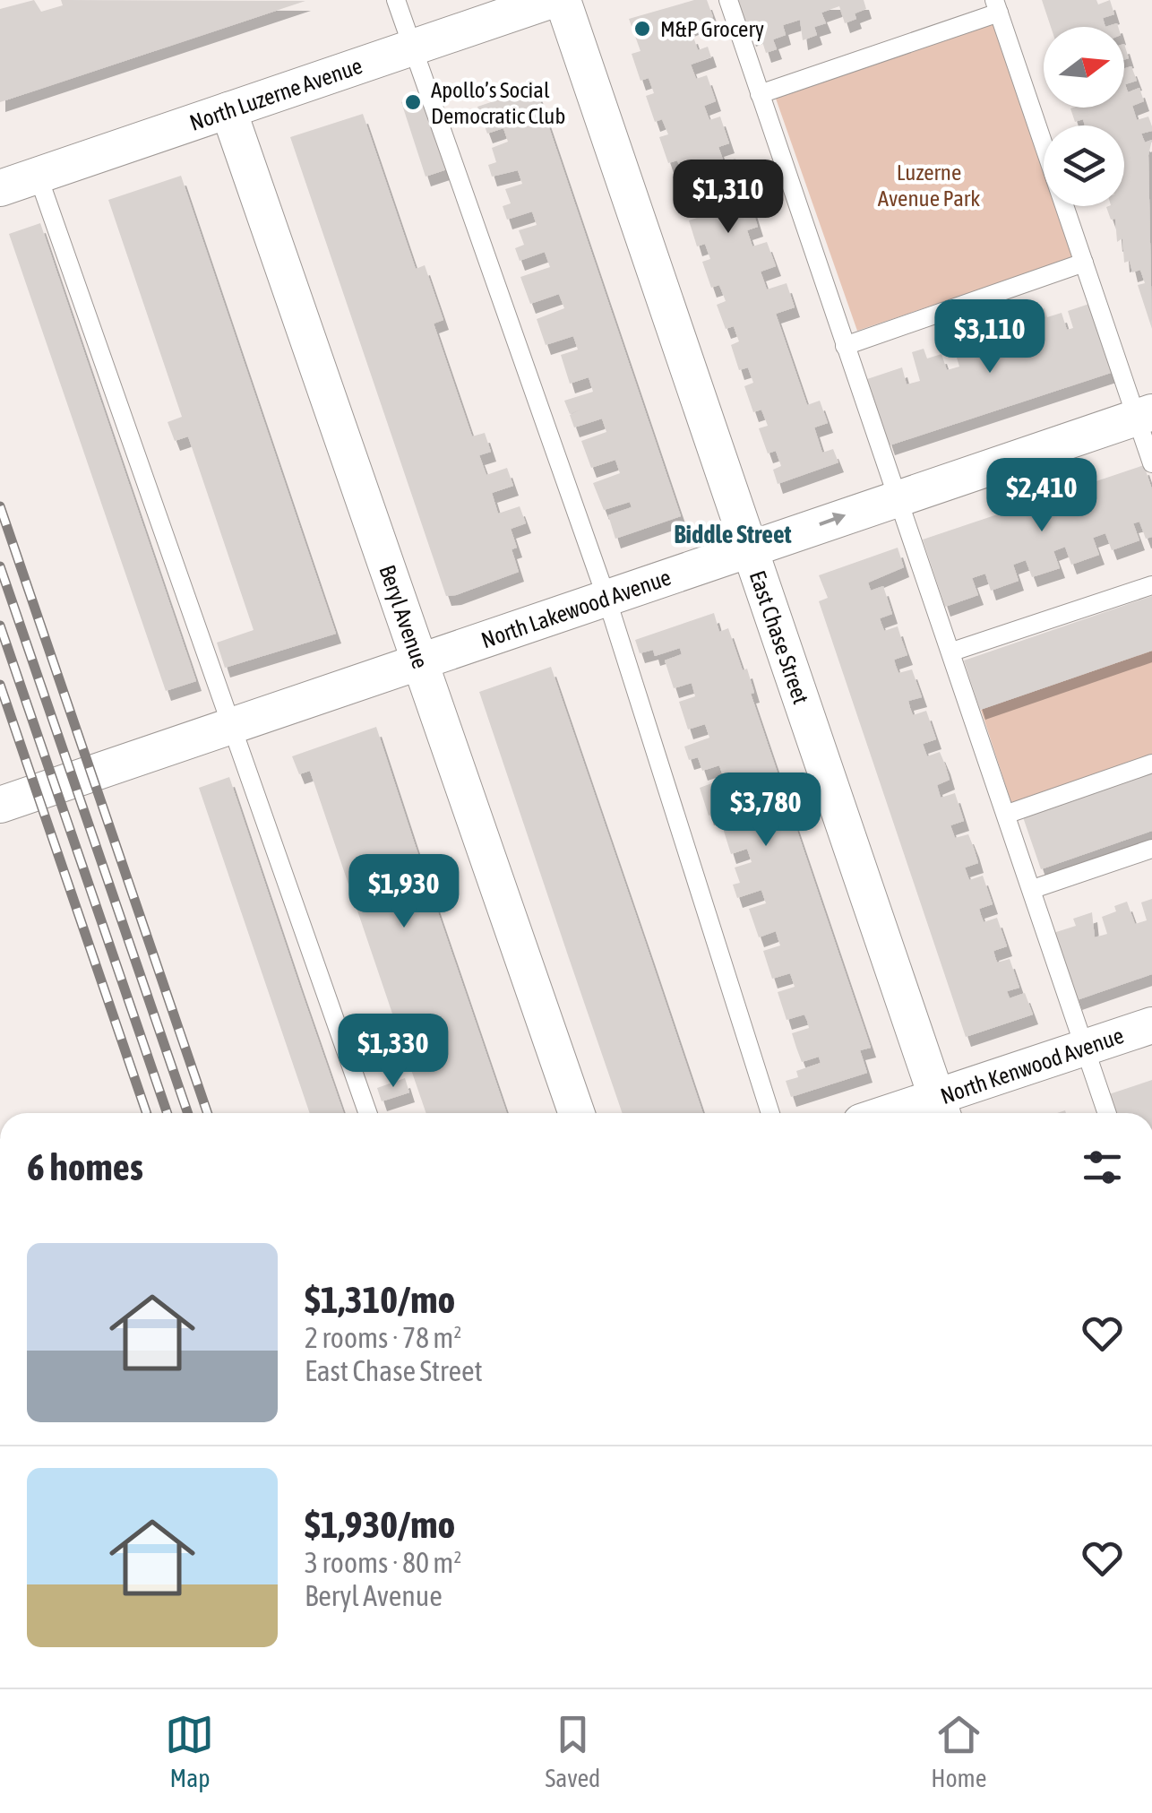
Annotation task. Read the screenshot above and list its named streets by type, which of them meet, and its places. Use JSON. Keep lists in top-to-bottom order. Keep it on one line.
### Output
{"streets":{"street":["North Luzerne Avenue","North Lakewood Avenue","Beryl Avenue","East Chase Street","North Kenwood Avenue"]},"crossings":[["North Luzerne Avenue","Beryl Avenue"],["North Lakewood Avenue","Beryl Avenue"],["North Lakewood Avenue","East Chase Street"],["East Chase Street","North Kenwood Avenue"]],"districts":["Biddle Street"],"parks":["Luzerne Avenue Park"],"places":["M&P Grocery","Apollo’s Social Democratic Club"],"north":"right","page":{"price":["$1,310","$3,110","$2,410","$3,780","$1,930","$1,330"],"heading":"6 homes","list":[{"name":"$1,310/mo","note":"2 rooms · 78 m² · East Chase Street"},{"name":"$1,930/mo","note":"3 rooms · 80 m² · Beryl Avenue"}],"tabs":["Map","Saved","Home"]}}
